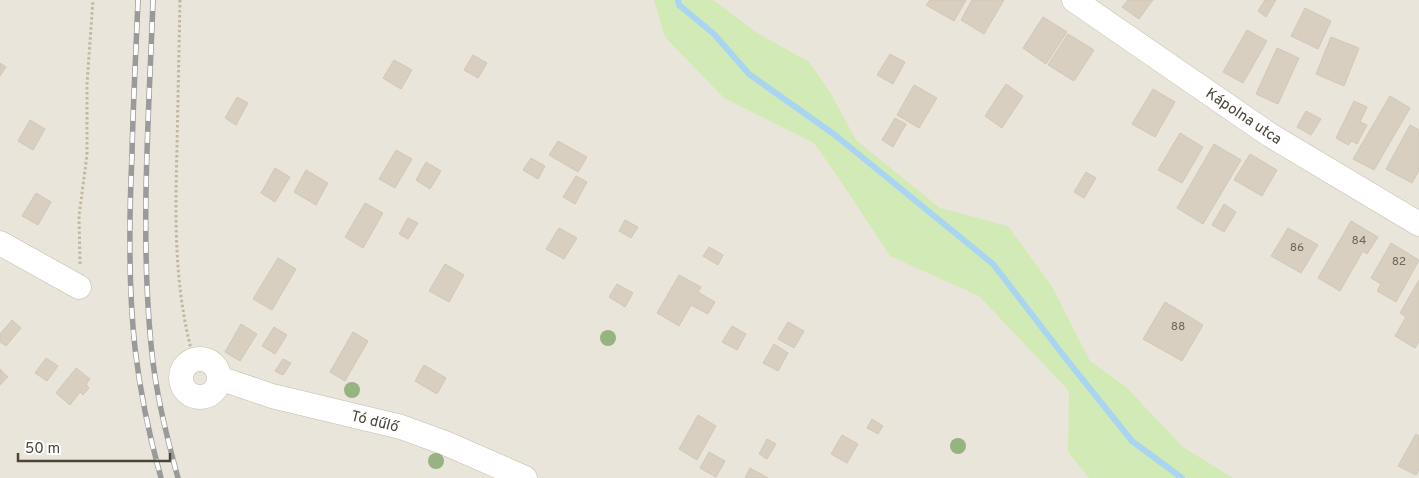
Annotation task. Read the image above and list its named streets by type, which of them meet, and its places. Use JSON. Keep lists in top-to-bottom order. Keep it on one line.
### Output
{"streets":{"street":["Kápolna utca","Tó dűlő"]},"house_numbers":["84","86","82","88"],"scale_bar":"50 m"}
